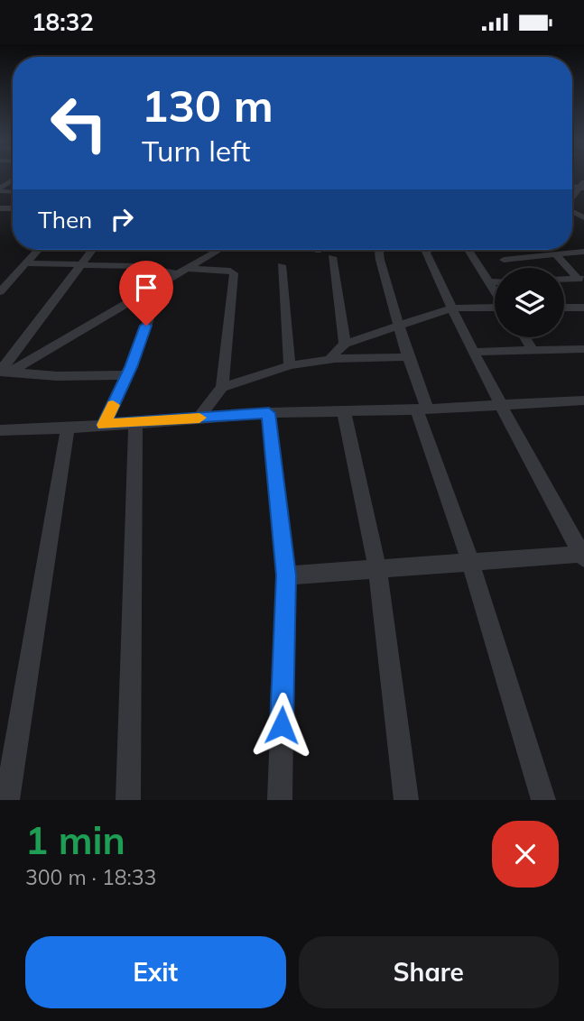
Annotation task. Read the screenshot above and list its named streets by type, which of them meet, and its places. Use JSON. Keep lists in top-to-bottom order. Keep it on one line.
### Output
{"page":{"status":"18:32","turn":["130 m","Turn left"],"then":"Then","heading":["1 min","300 m · 18:33"],"buttons":["Exit","Share"]}}
